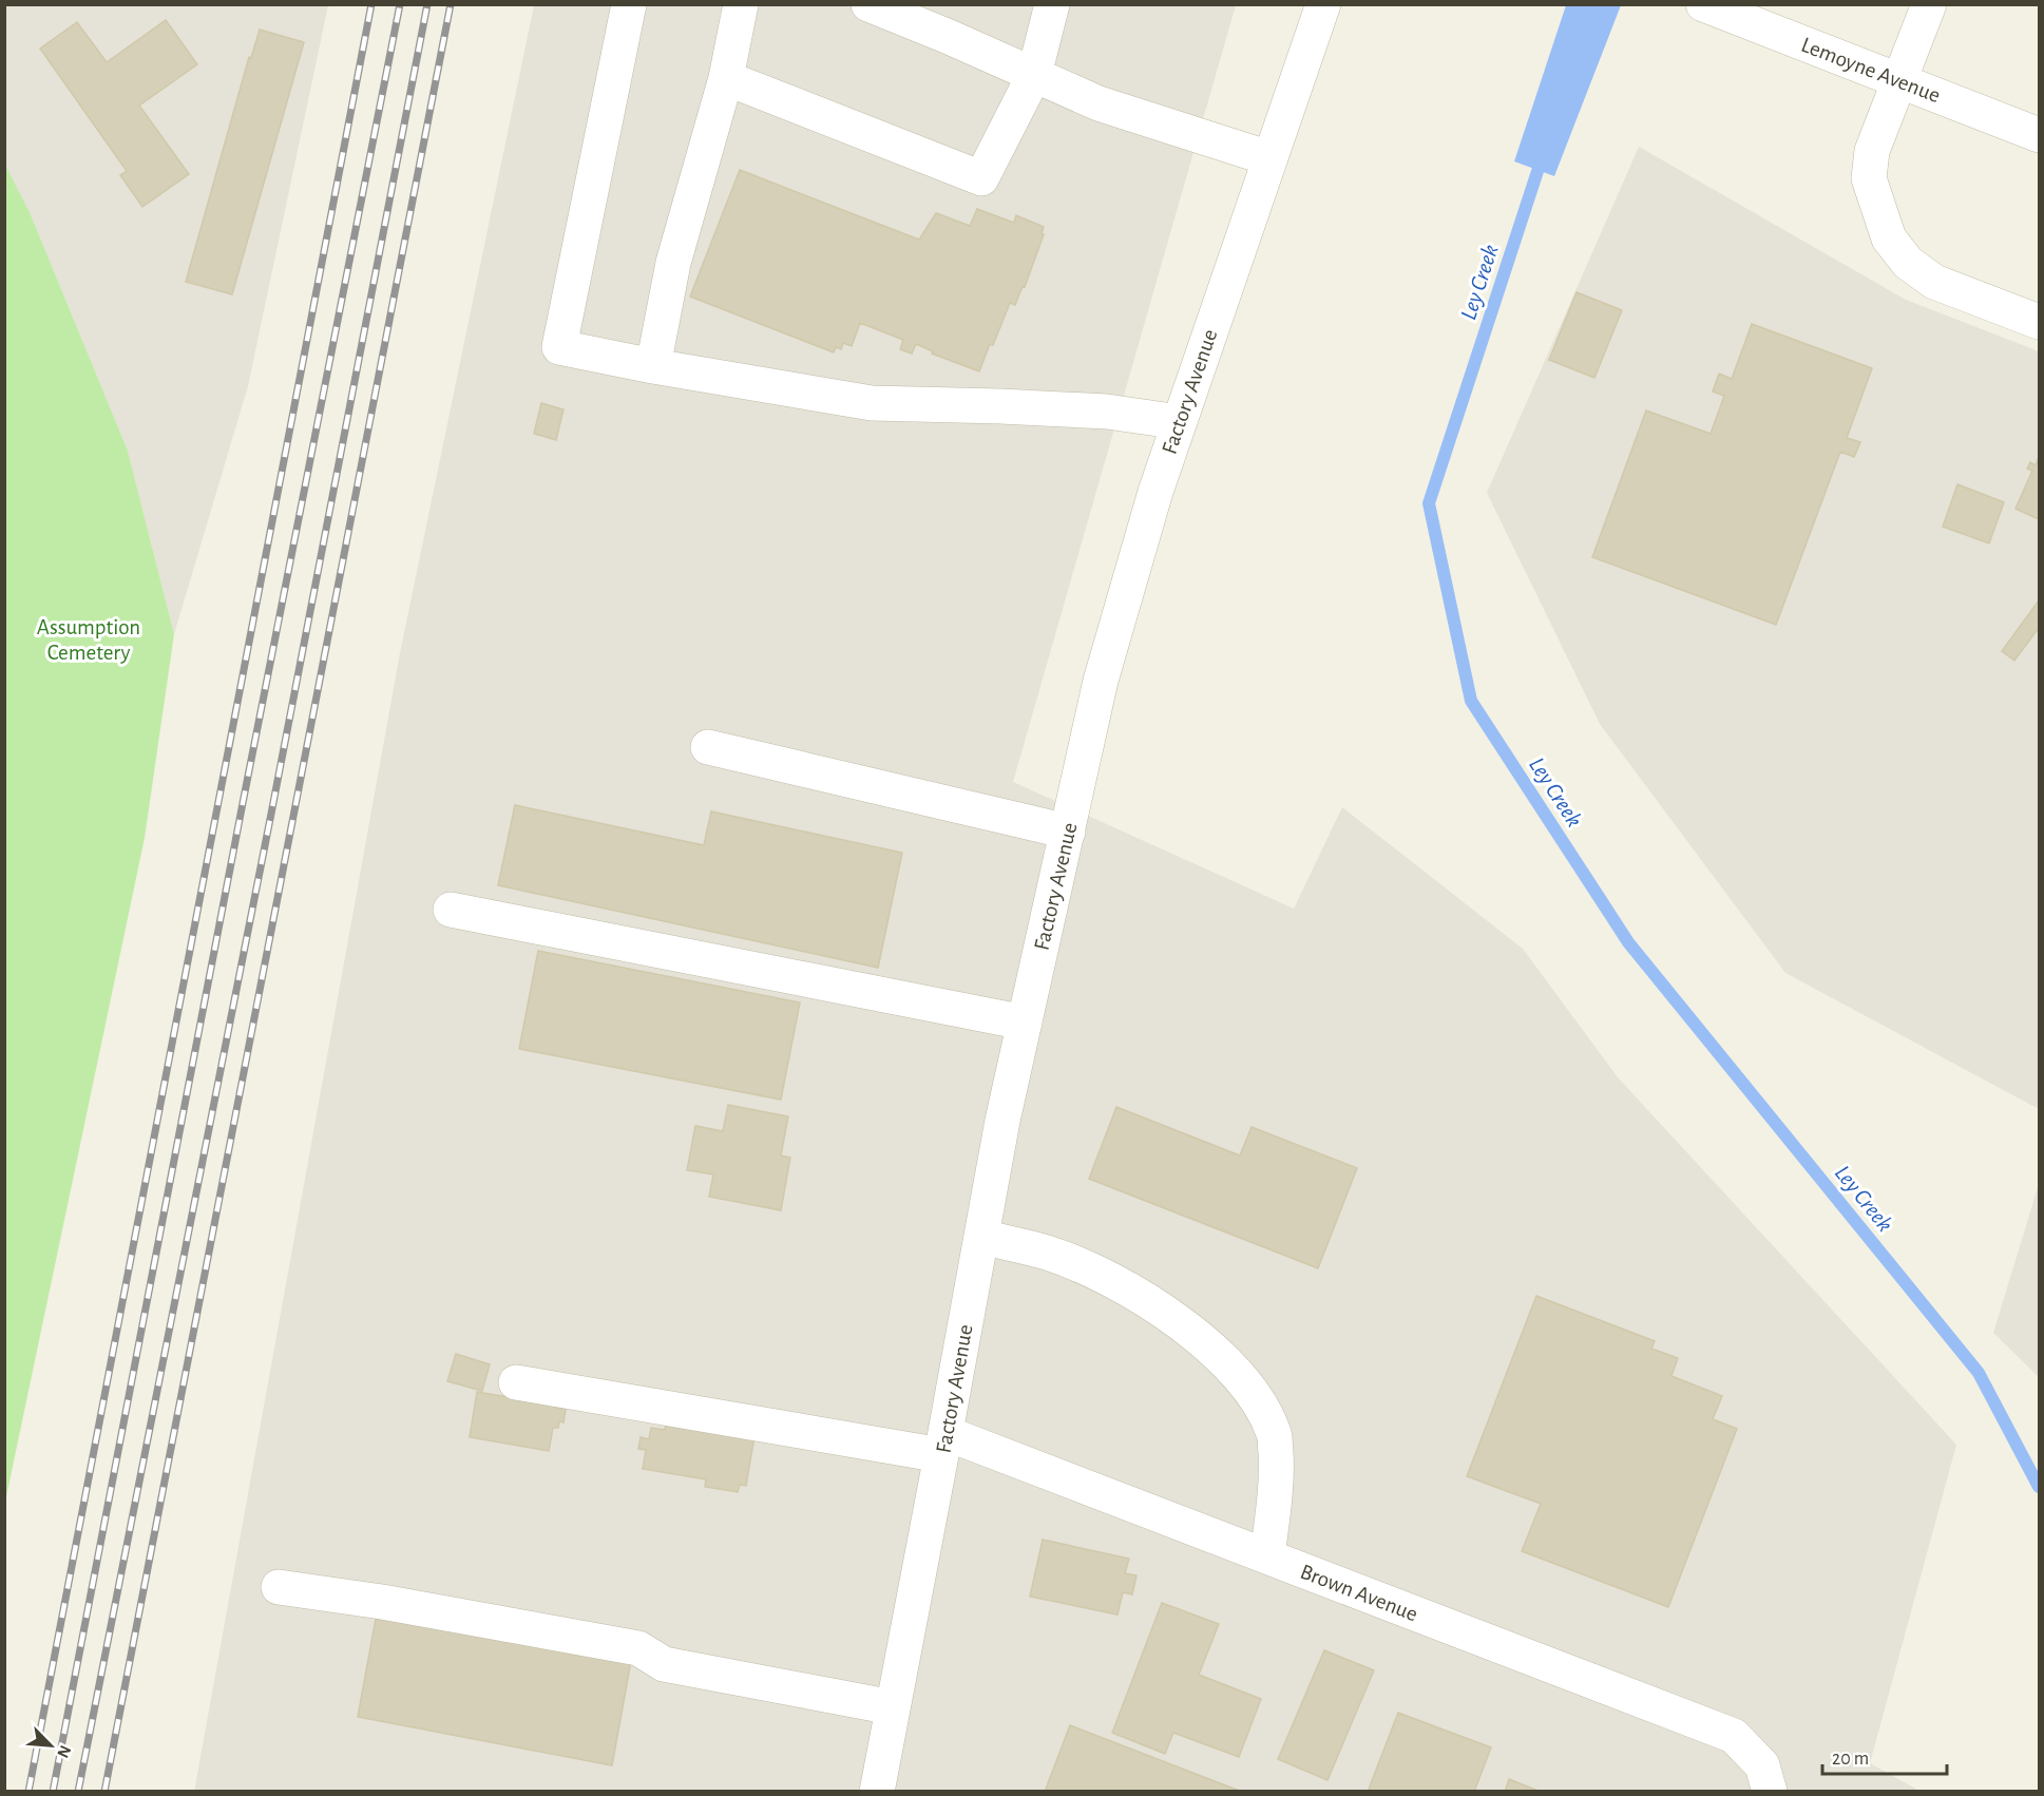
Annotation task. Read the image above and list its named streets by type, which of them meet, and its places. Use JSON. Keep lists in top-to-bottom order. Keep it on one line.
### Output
{"streets":{"street":["Lemoyne Avenue","Factory Avenue","Brown Avenue"]},"crossings":[["Factory Avenue","Brown Avenue"]],"water":["Ley Creek"],"parks":["Assumption Cemetery"],"scale_bar":"20 m","north":"bottom right"}
